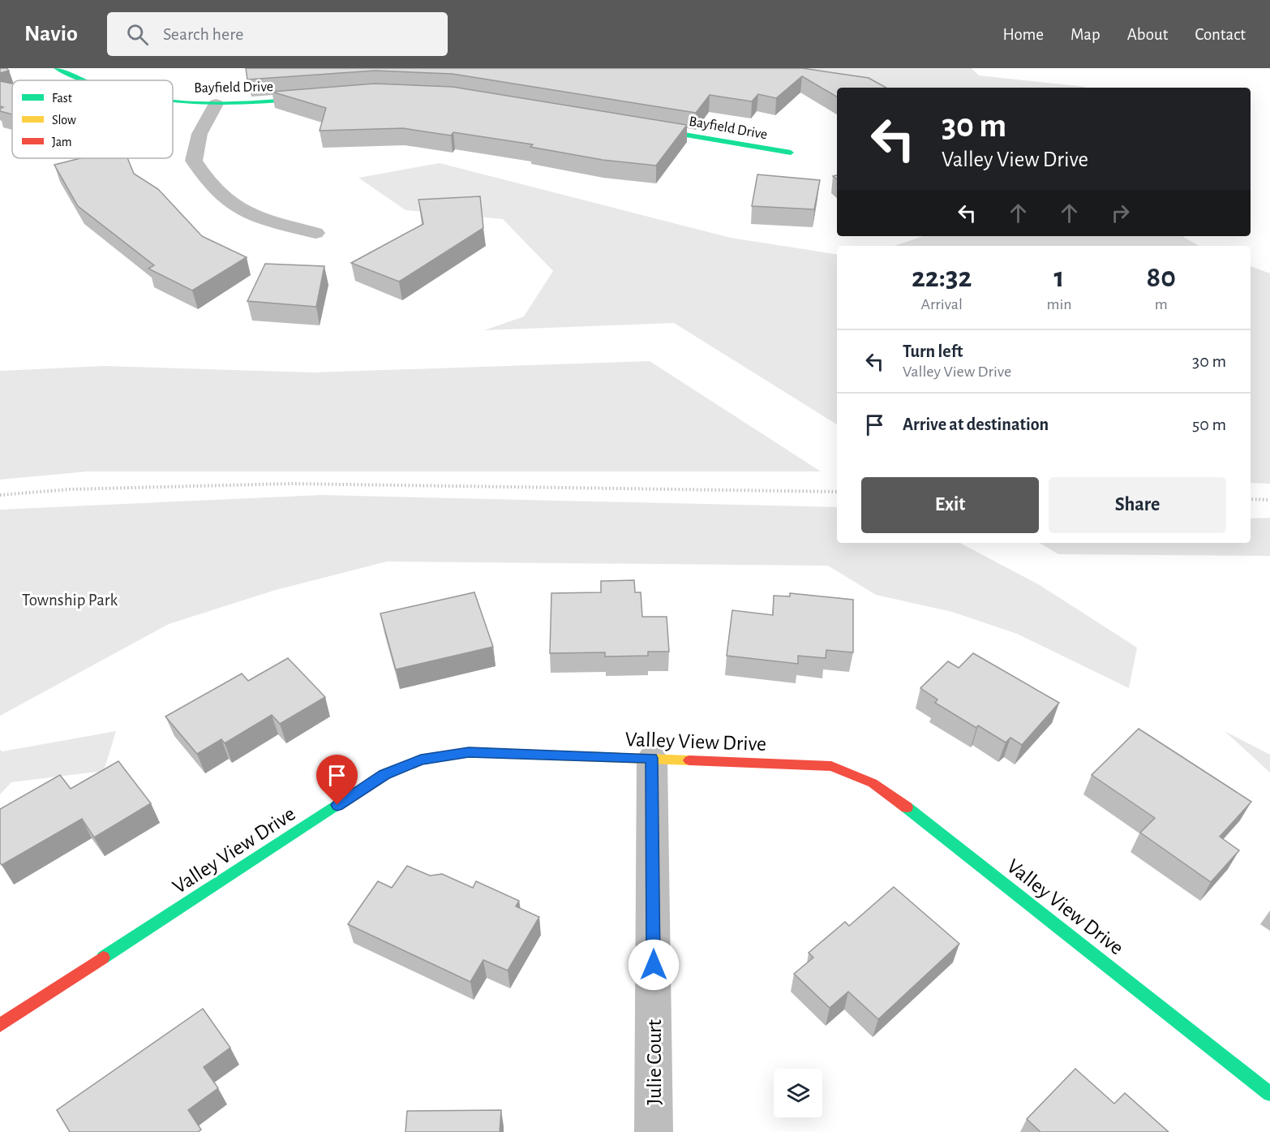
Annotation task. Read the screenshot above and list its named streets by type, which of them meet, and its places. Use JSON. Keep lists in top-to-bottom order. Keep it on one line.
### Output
{"streets":{"street":["Bayfield Drive","Valley View Drive","Julie Court"]},"crossings":[["Valley View Drive","Julie Court"]],"parks":["Township Park"],"legend":["Fast","Slow","Jam"],"page":{"header":"Navio","search":"Search here","nav":["Home","Map","About","Contact"],"turn":["30 m","Valley View Drive"],"eta":["22:32","Arrival","1","min","80","m"],"list":[{"name":"Turn left","note":"Valley View Drive","value":"30 m"},{"name":"Arrive at destination","value":"50 m"}],"buttons":["Exit","Share"]}}
